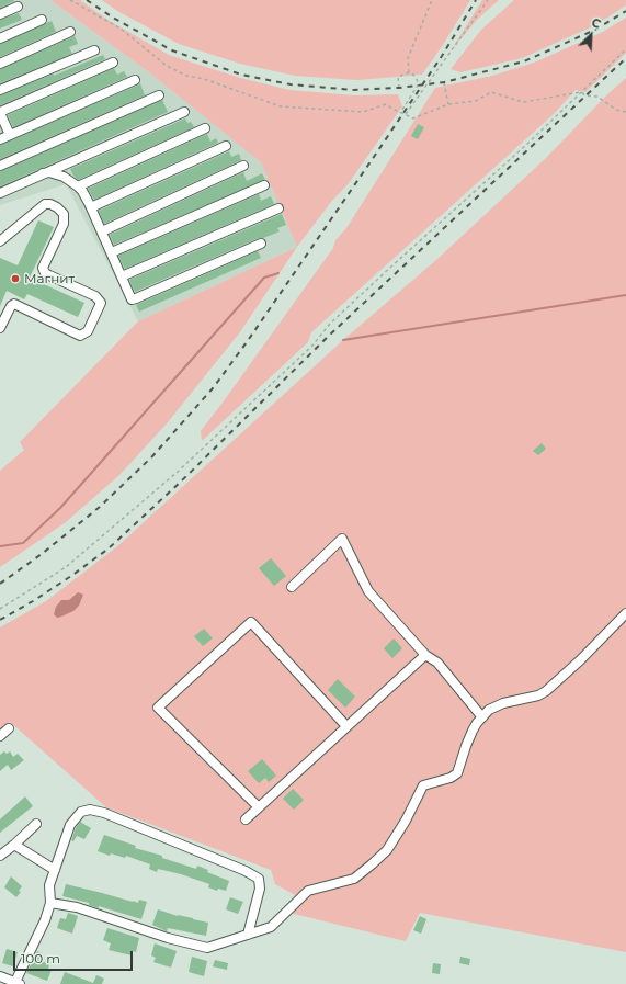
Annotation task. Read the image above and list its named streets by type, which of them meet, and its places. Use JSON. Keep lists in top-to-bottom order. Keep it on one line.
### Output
{"places":["Магнит"],"scale_bar":"100 m","north":"top right"}
